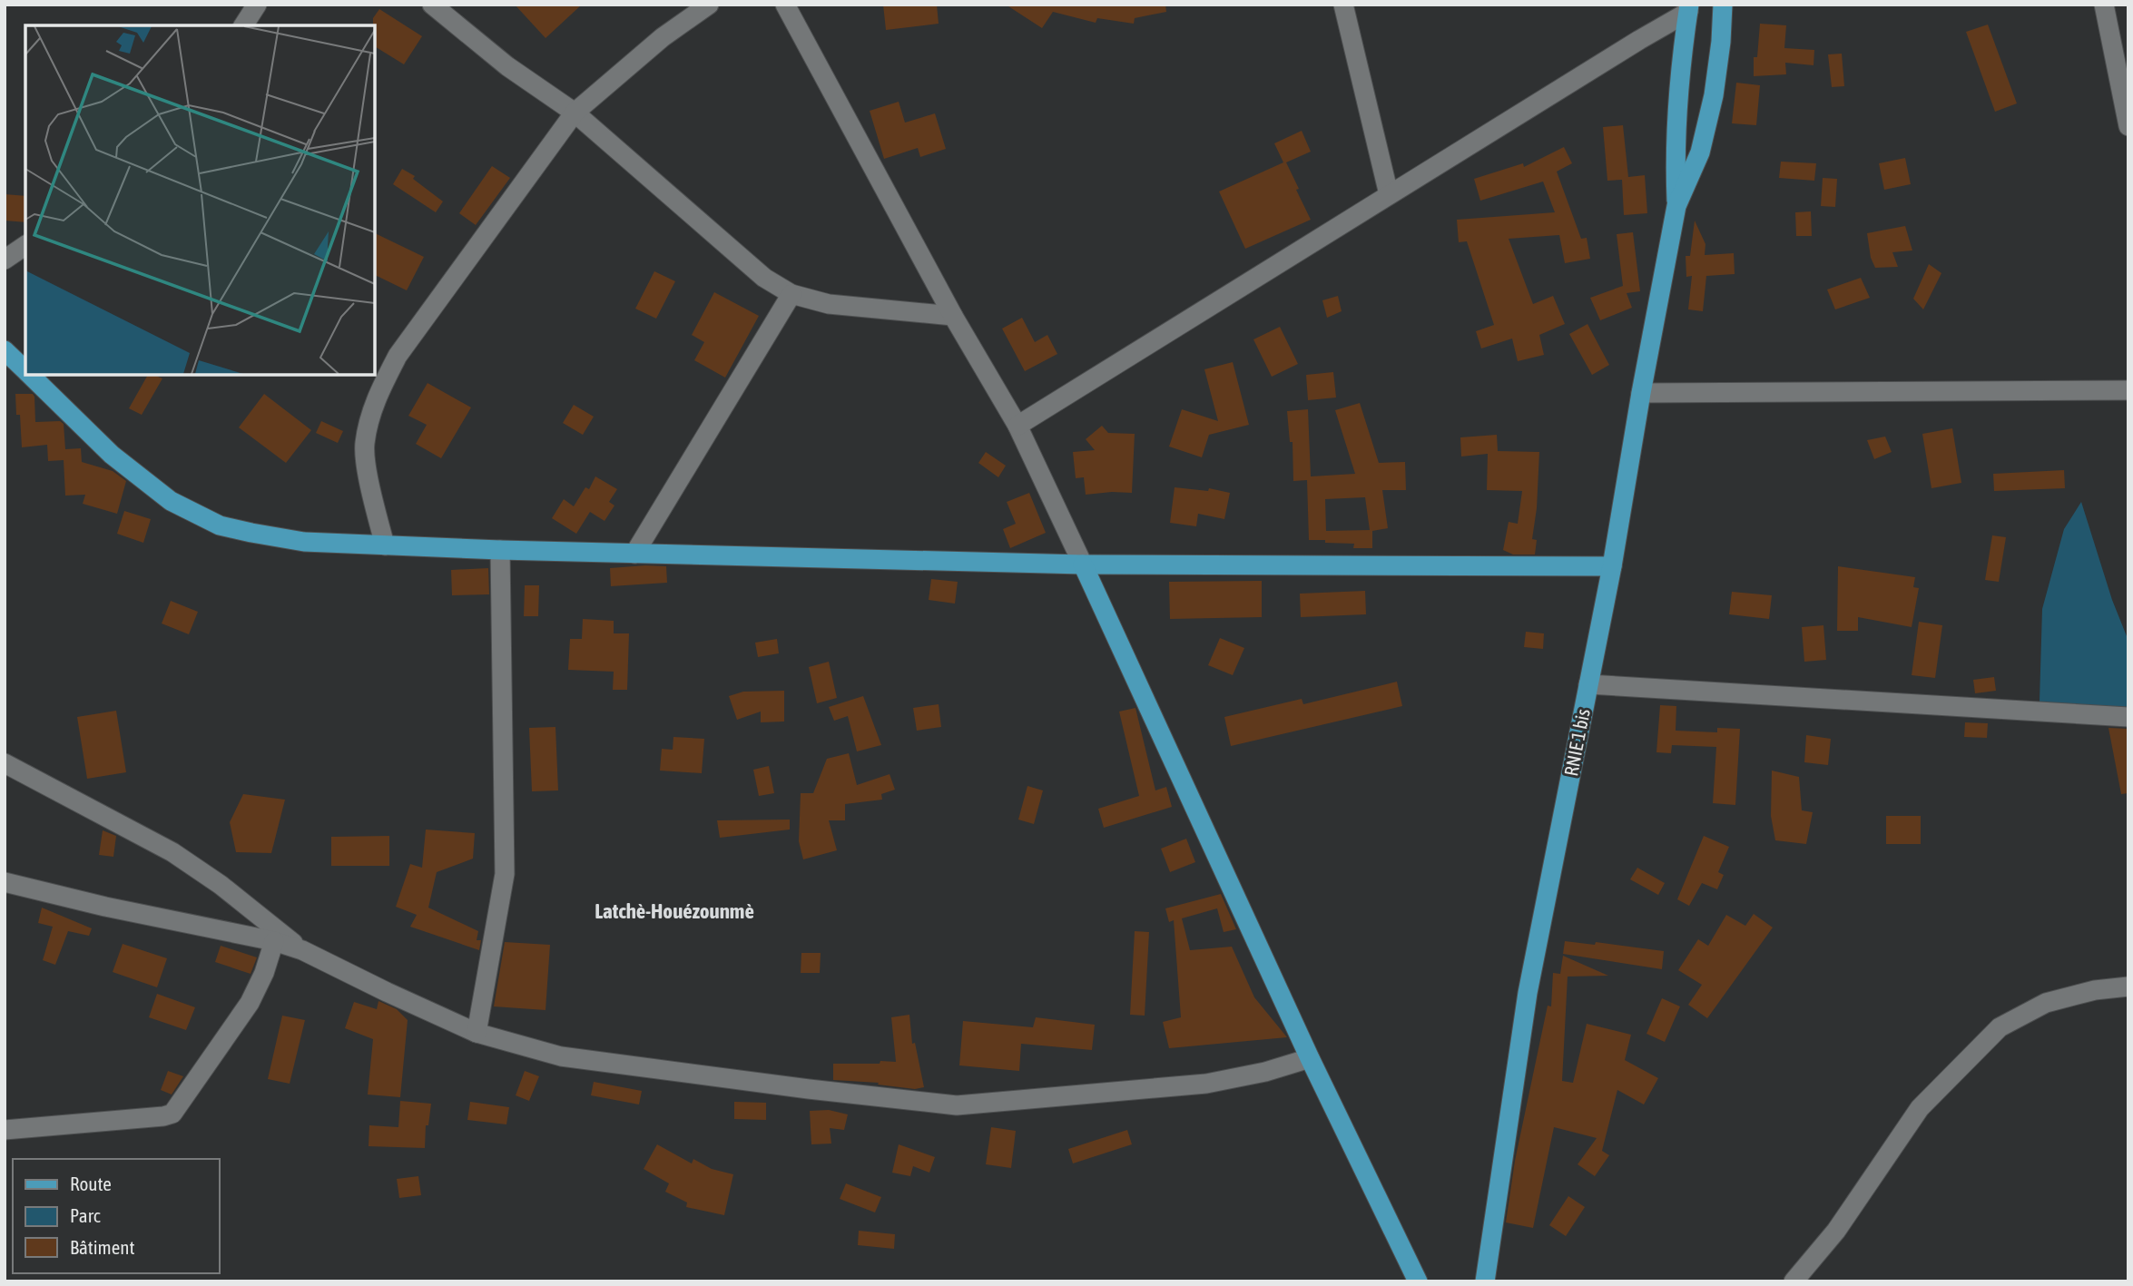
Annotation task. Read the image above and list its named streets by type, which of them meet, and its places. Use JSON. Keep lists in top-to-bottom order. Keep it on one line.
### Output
{"streets":{"main road":["RNIE 1 bis"]},"districts":["Latchè-Houézounmè"],"legend":["Route","Parc","Bâtiment"]}
